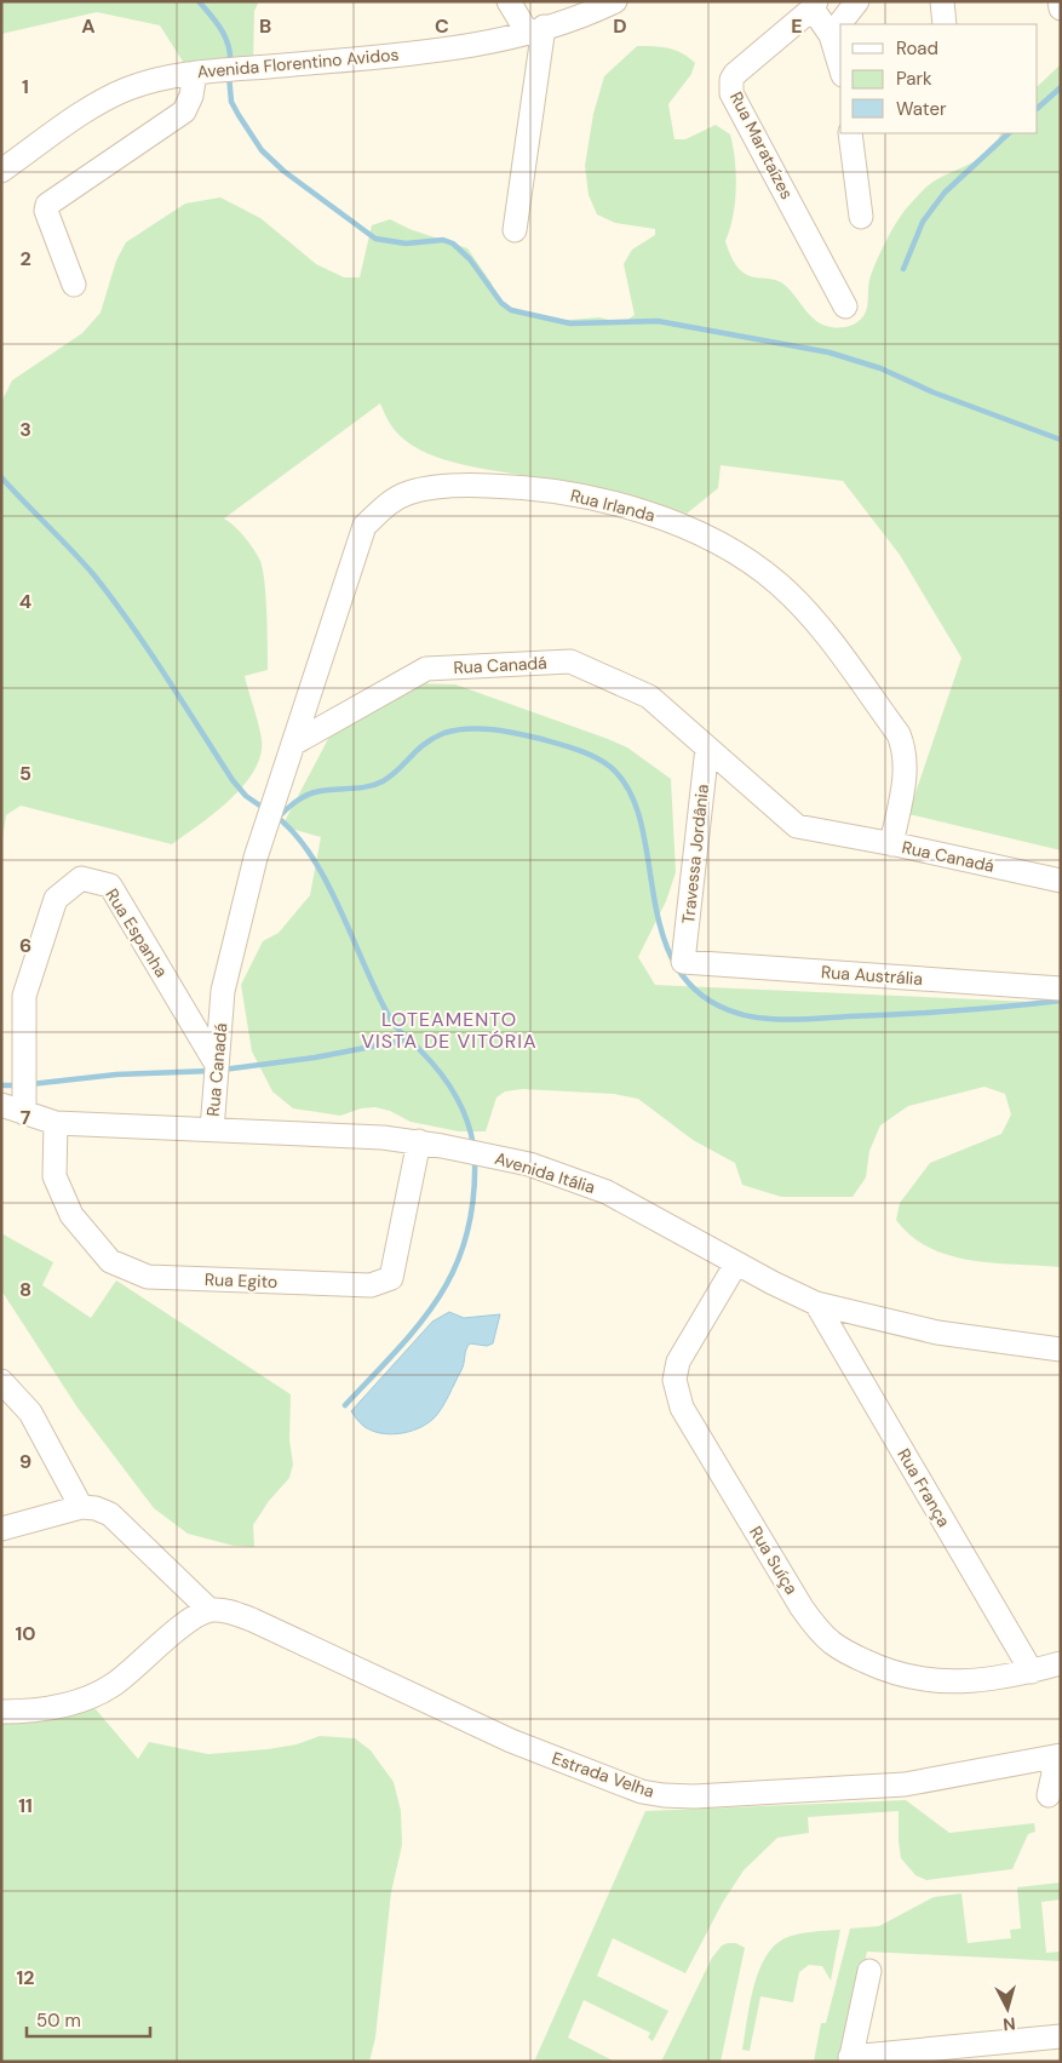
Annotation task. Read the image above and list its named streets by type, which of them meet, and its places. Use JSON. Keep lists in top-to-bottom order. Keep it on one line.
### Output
{"streets":{"street":["Avenida Florentino Avidos","Rua Marataízes","Rua Irlanda","Rua Canadá","Travessa Jordânia","Rua Espanha","Rua Austrália","Avenida Itália","Rua Egito","Rua França","Rua Suíça","Estrada Velha"]},"crossings":[["Rua Irlanda","Rua Canadá"],["Rua Canadá","Travessa Jordânia"],["Rua Canadá","Rua Espanha"],["Rua Canadá","Avenida Itália"],["Travessa Jordânia","Rua Austrália"],["Rua Espanha","Avenida Itália"],["Avenida Itália","Rua Egito"],["Avenida Itália","Rua França"],["Avenida Itália","Rua Suíça"],["Rua França","Rua Suíça"]],"districts":["LOTEAMENTO VISTA DE VITÓRIA"],"legend":["Road","Park","Water"],"scale_bar":"50 m","north":"bottom","grid":{"columns":["A","B","C","D","E"],"rows":["1","2","3","4","5","6","7","8","9","10","11","12"]}}
